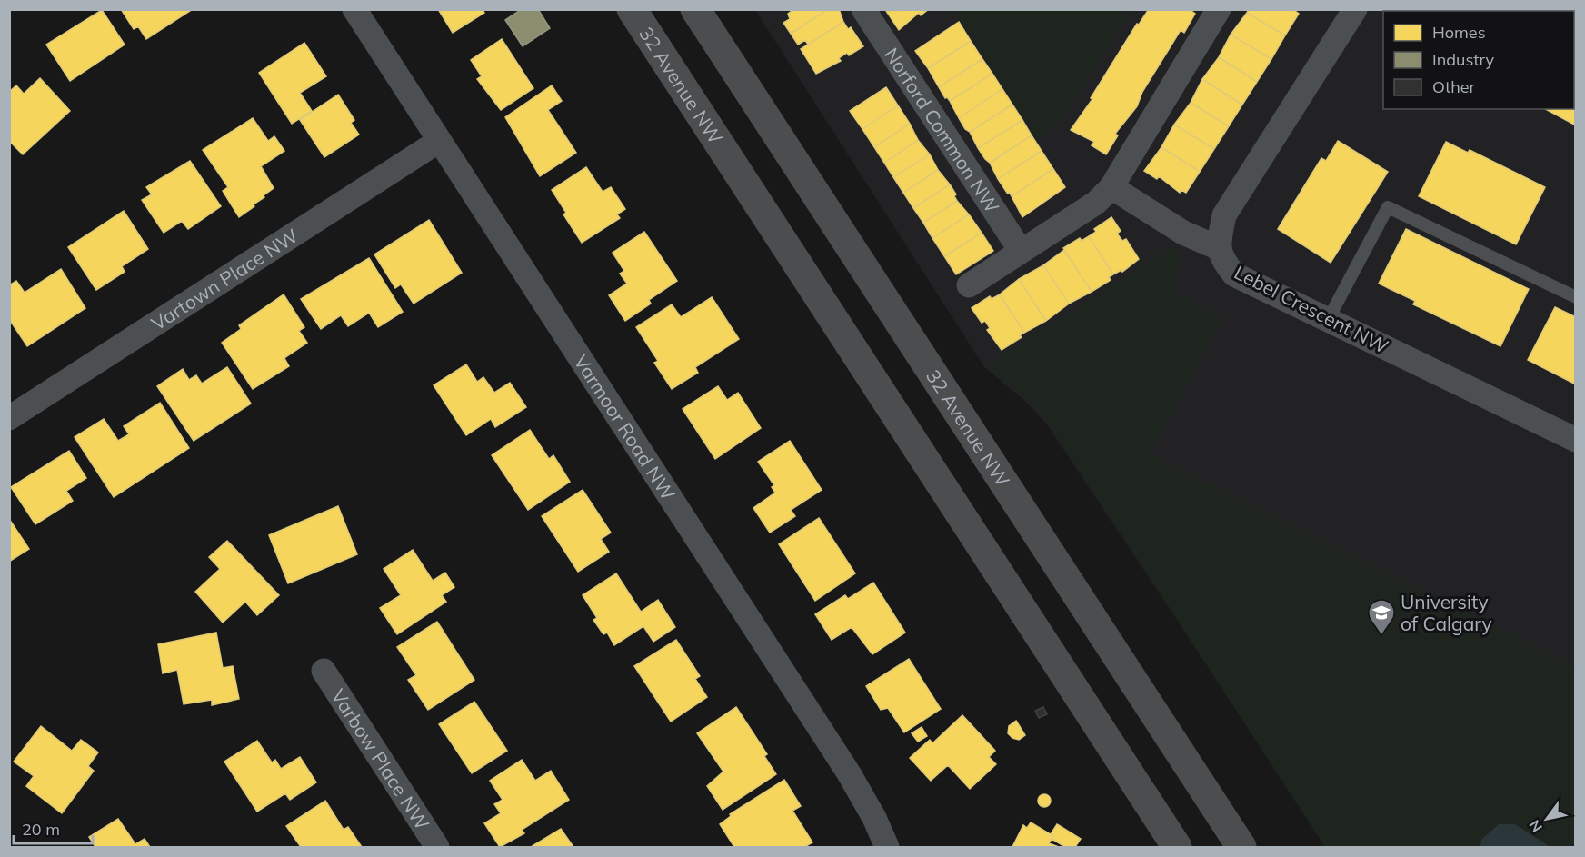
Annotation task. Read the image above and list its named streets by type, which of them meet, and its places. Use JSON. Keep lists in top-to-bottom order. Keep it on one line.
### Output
{"streets":{"main road":["32 Avenue NW"],"street":["Norford Common NW","Vartown Place NW","Lebel Crescent NW","Varmoor Road NW","Varbow Place NW"]},"crossings":[["Vartown Place NW","Varmoor Road NW"]],"places":{"school or university":["University of Calgary"]},"legend":["Homes","Industry","Other"],"scale_bar":"20 m","north":"bottom left"}
